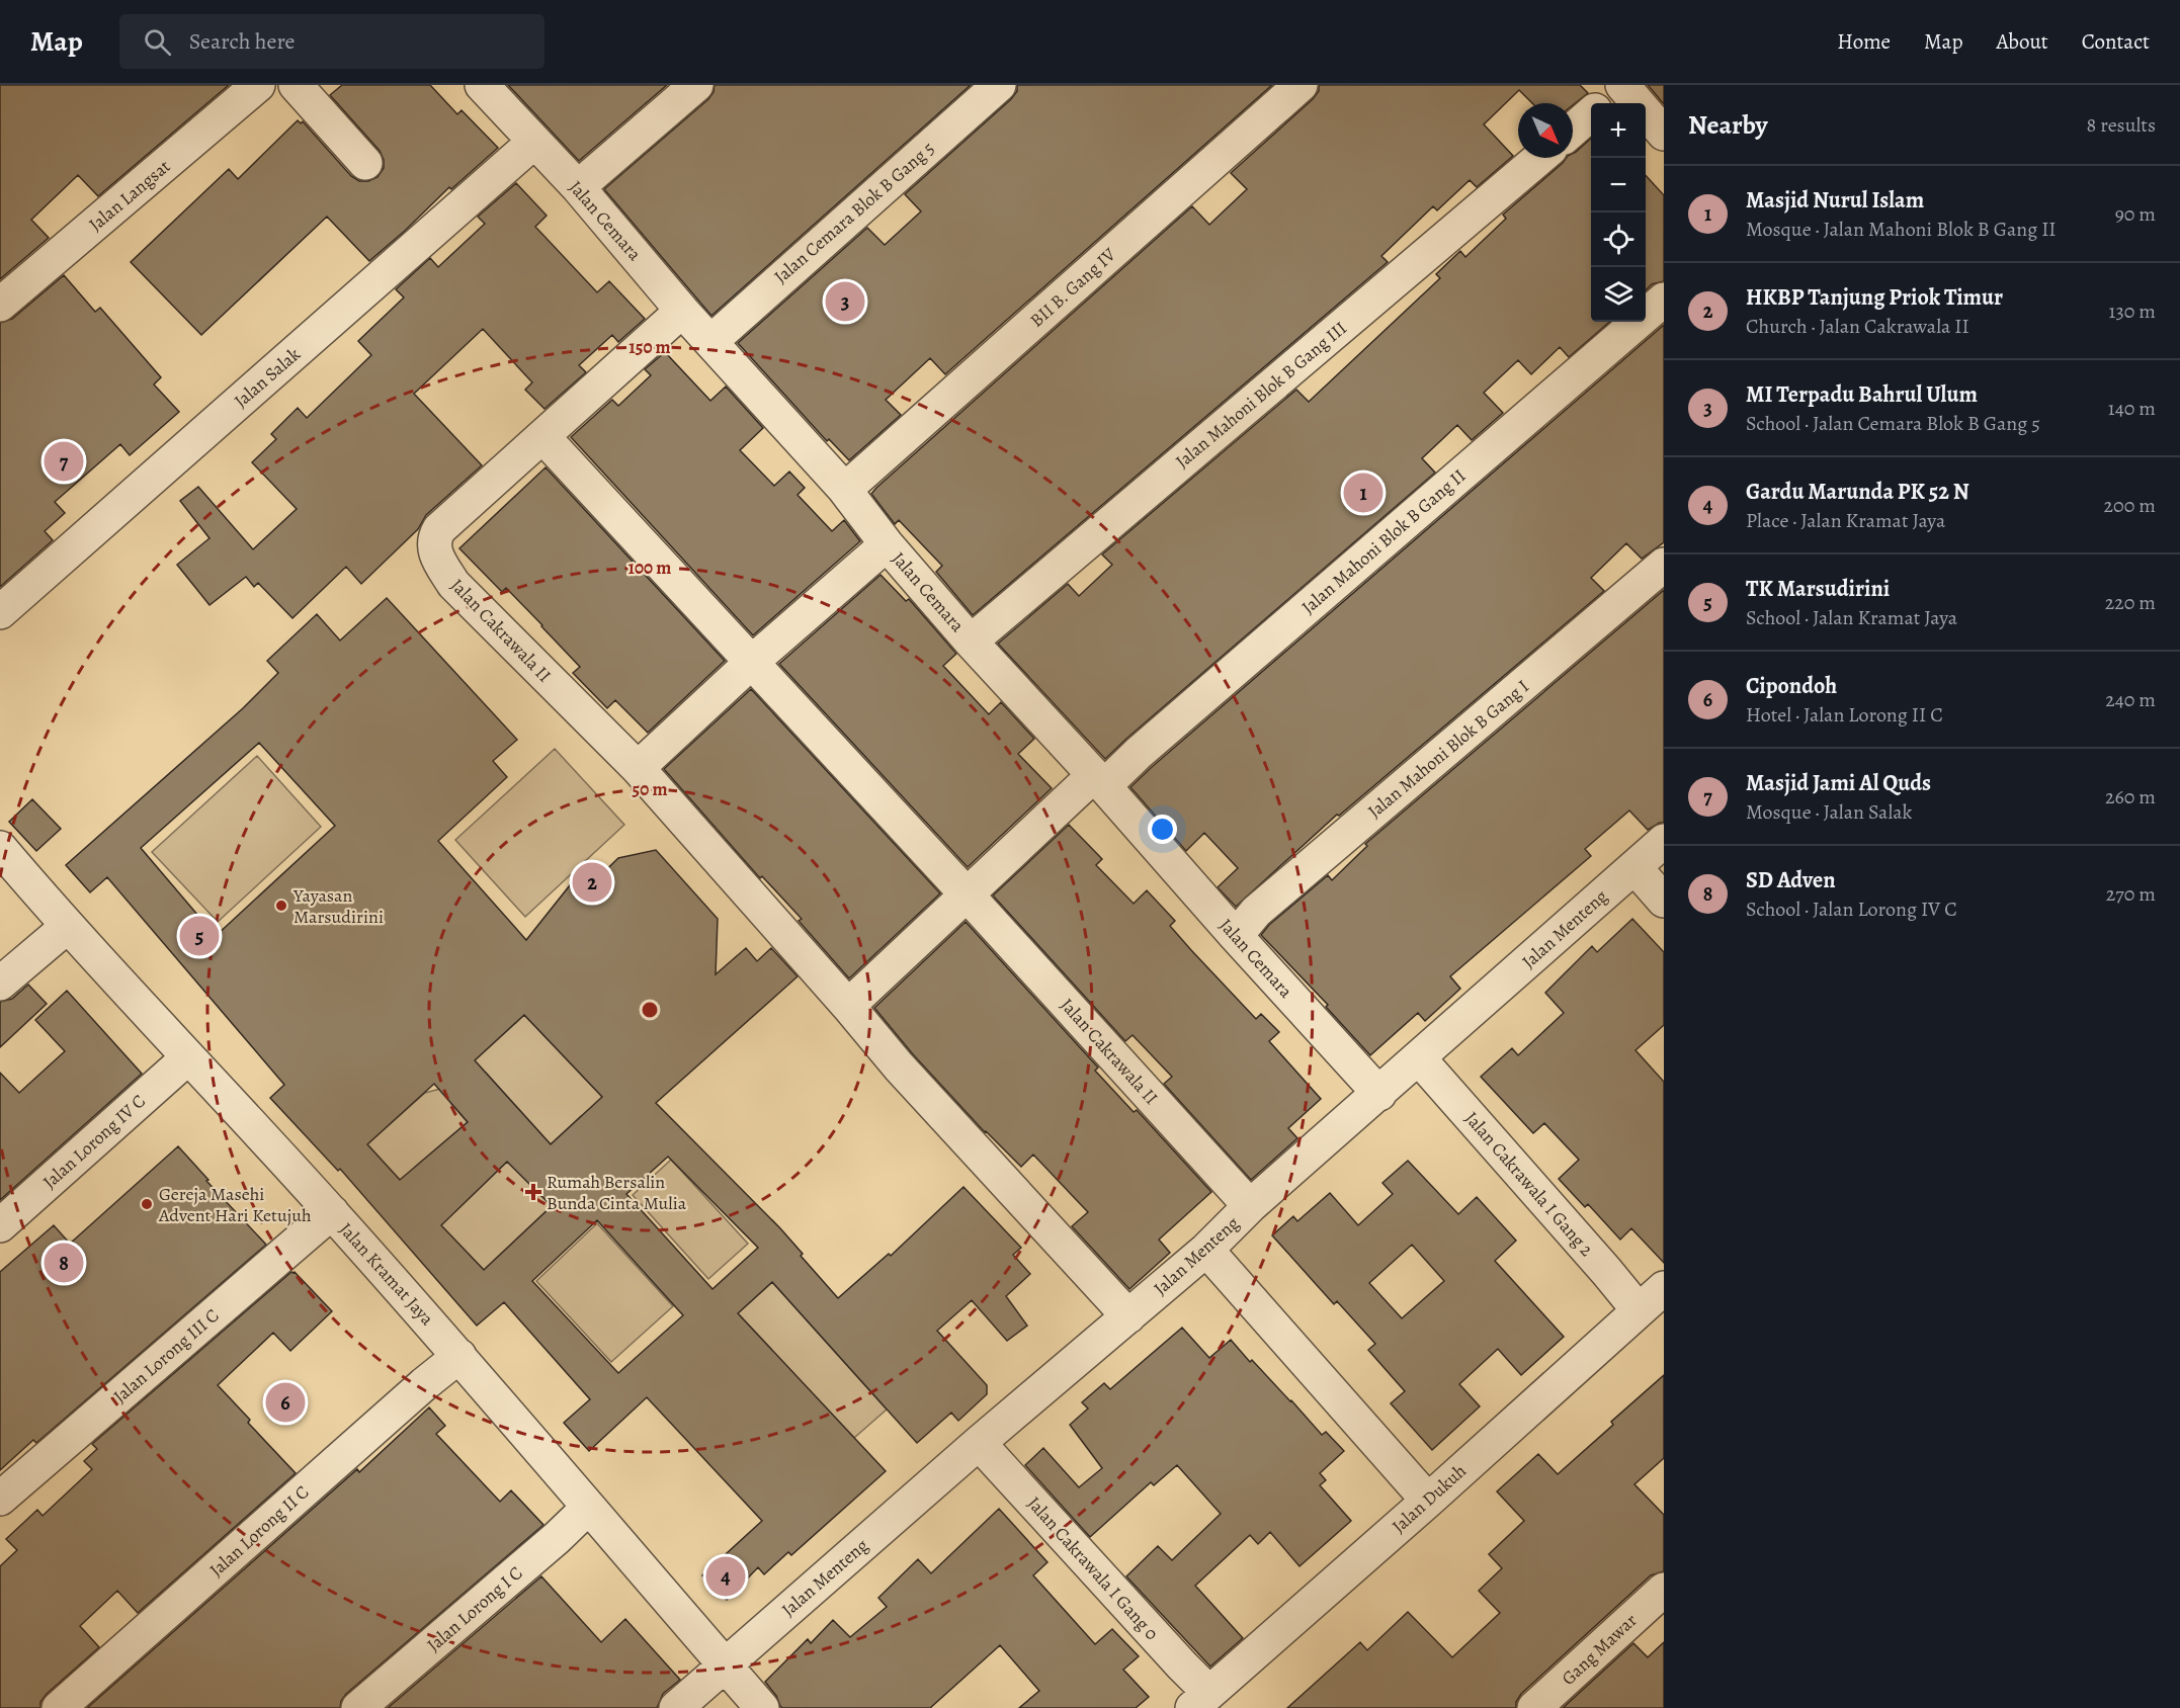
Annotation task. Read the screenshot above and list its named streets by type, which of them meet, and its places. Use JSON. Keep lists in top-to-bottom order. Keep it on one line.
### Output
{"streets":{"street":["Jalan Langsat","Jalan Cemara Blok B Gang 5","Jalan Cemara","BII B. Gang IV","Jalan Salak","Jalan Mahoni Blok B Gang III","Jalan Mahoni Blok B Gang II","Jalan Cakrawala II","Jalan Mahoni Blok B Gang I","Jalan Menteng","Jalan Lorong IV C","Jalan Cakrawala I Gang 2","Jalan Kramat Jaya","Jalan Lorong III C","Jalan Dukuh","Jalan Lorong II C","Jalan Cakrawala I Gang 0","Jalan Lorong I C","Gang Mawar"]},"crossings":[["Jalan Cemara Blok B Gang 5","Jalan Cemara"],["Jalan Cemara","BII B. Gang IV"],["Jalan Cemara","Jalan Salak"],["Jalan Cemara","Jalan Mahoni Blok B Gang III"],["Jalan Cemara","Jalan Mahoni Blok B Gang II"],["Jalan Cemara","Jalan Cakrawala II"],["Jalan Cemara","Jalan Mahoni Blok B Gang I"],["Jalan Cemara","Jalan Menteng"],["Jalan Cakrawala II","Jalan Menteng"],["Jalan Menteng","Jalan Cakrawala I Gang 2"],["Jalan Menteng","Jalan Kramat Jaya"],["Jalan Menteng","Jalan Cakrawala I Gang 0"],["Jalan Lorong IV C","Jalan Kramat Jaya"],["Jalan Cakrawala I Gang 2","Jalan Dukuh"],["Jalan Kramat Jaya","Jalan Lorong III C"],["Jalan Kramat Jaya","Jalan Lorong II C"],["Jalan Kramat Jaya","Jalan Lorong I C"],["Jalan Dukuh","Jalan Cakrawala I Gang 0"]],"places":{"other":["Yayasan Marsudirini","Gereja Masehi Advent Hari Ketujuh"],"health":["Rumah Bersalin Bunda Cinta Mulia"]},"north":"bottom right","page":{"header":"Map","search":"Search here","nav":["Home","Map","About","Contact"],"heading":["Nearby","8 results"],"map_buttons":["+","−"],"list":[{"mark":"1","name":"Masjid Nurul Islam","note":"Mosque · Jalan Mahoni Blok B Gang II","value":"90 m"},{"mark":"2","name":"HKBP Tanjung Priok Timur","note":"Church · Jalan Cakrawala II","value":"130 m"},{"mark":"3","name":"MI Terpadu Bahrul Ulum","note":"School · Jalan Cemara Blok B Gang 5","value":"140 m"},{"mark":"4","name":"Gardu Marunda PK 52 N","note":"Place · Jalan Kramat Jaya","value":"200 m"},{"mark":"5","name":"TK Marsudirini","note":"School · Jalan Kramat Jaya","value":"220 m"},{"mark":"6","name":"Cipondoh","note":"Hotel · Jalan Lorong II C","value":"240 m"},{"mark":"7","name":"Masjid Jami Al Quds","note":"Mosque · Jalan Salak","value":"260 m"},{"mark":"8","name":"SD Adven","note":"School · Jalan Lorong IV C","value":"270 m"}],"pins":["3","7","1","2","5","8","6","4"]},"rings":["150 m","100 m","50 m"]}
